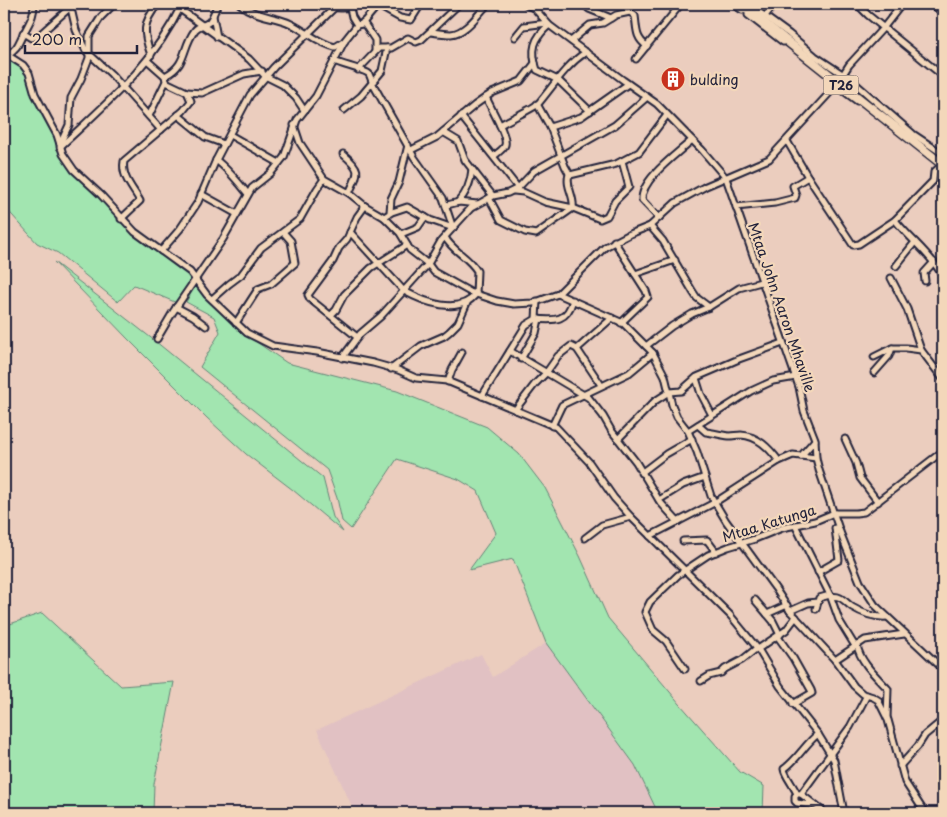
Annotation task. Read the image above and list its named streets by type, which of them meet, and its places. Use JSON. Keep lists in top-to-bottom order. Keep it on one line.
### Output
{"streets":{"highway":["T26"],"street":["Mtaa John Aaron Mhaville","Mtaa Katunga"]},"crossings":[["Mtaa John Aaron Mhaville","Mtaa Katunga"]],"places":{"building":["bulding"]},"scale_bar":"200 m"}
